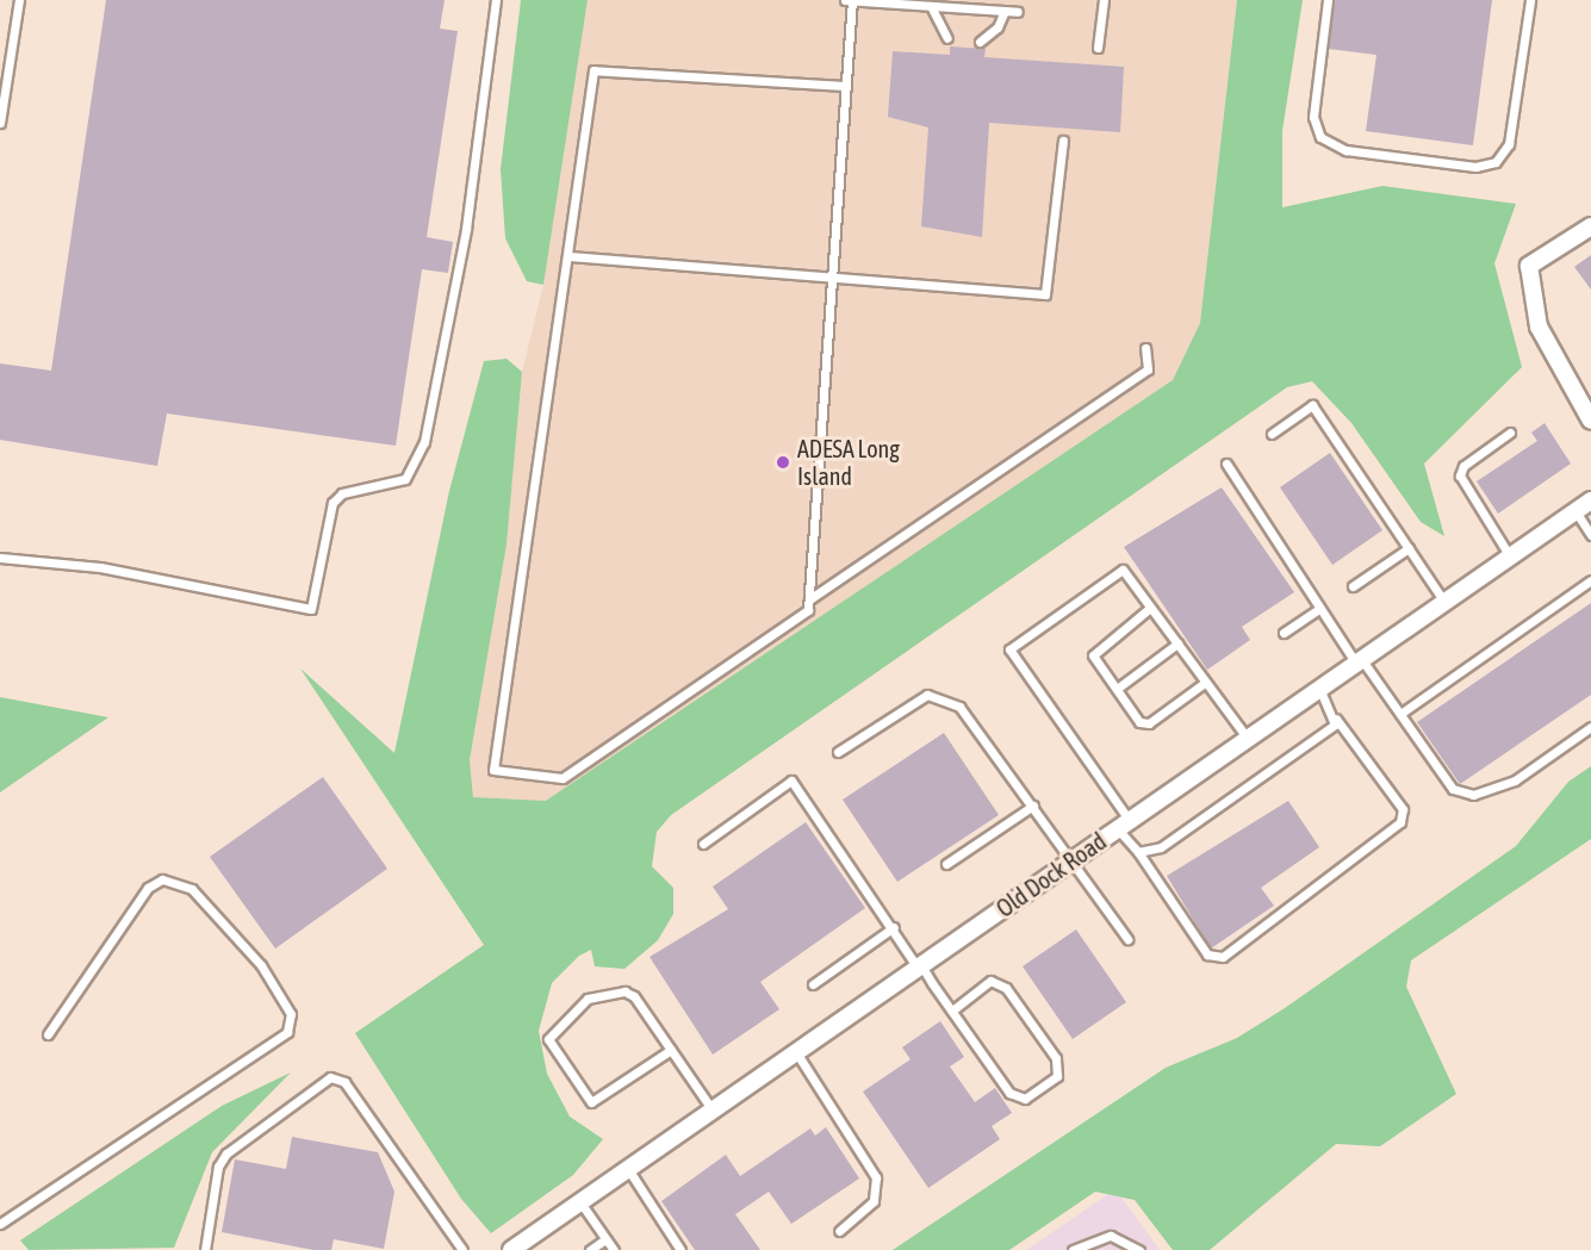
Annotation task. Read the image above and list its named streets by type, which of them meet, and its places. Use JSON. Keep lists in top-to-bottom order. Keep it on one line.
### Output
{"streets":{"street":["Old Dock Road"]},"places":["ADESA Long Island"]}
